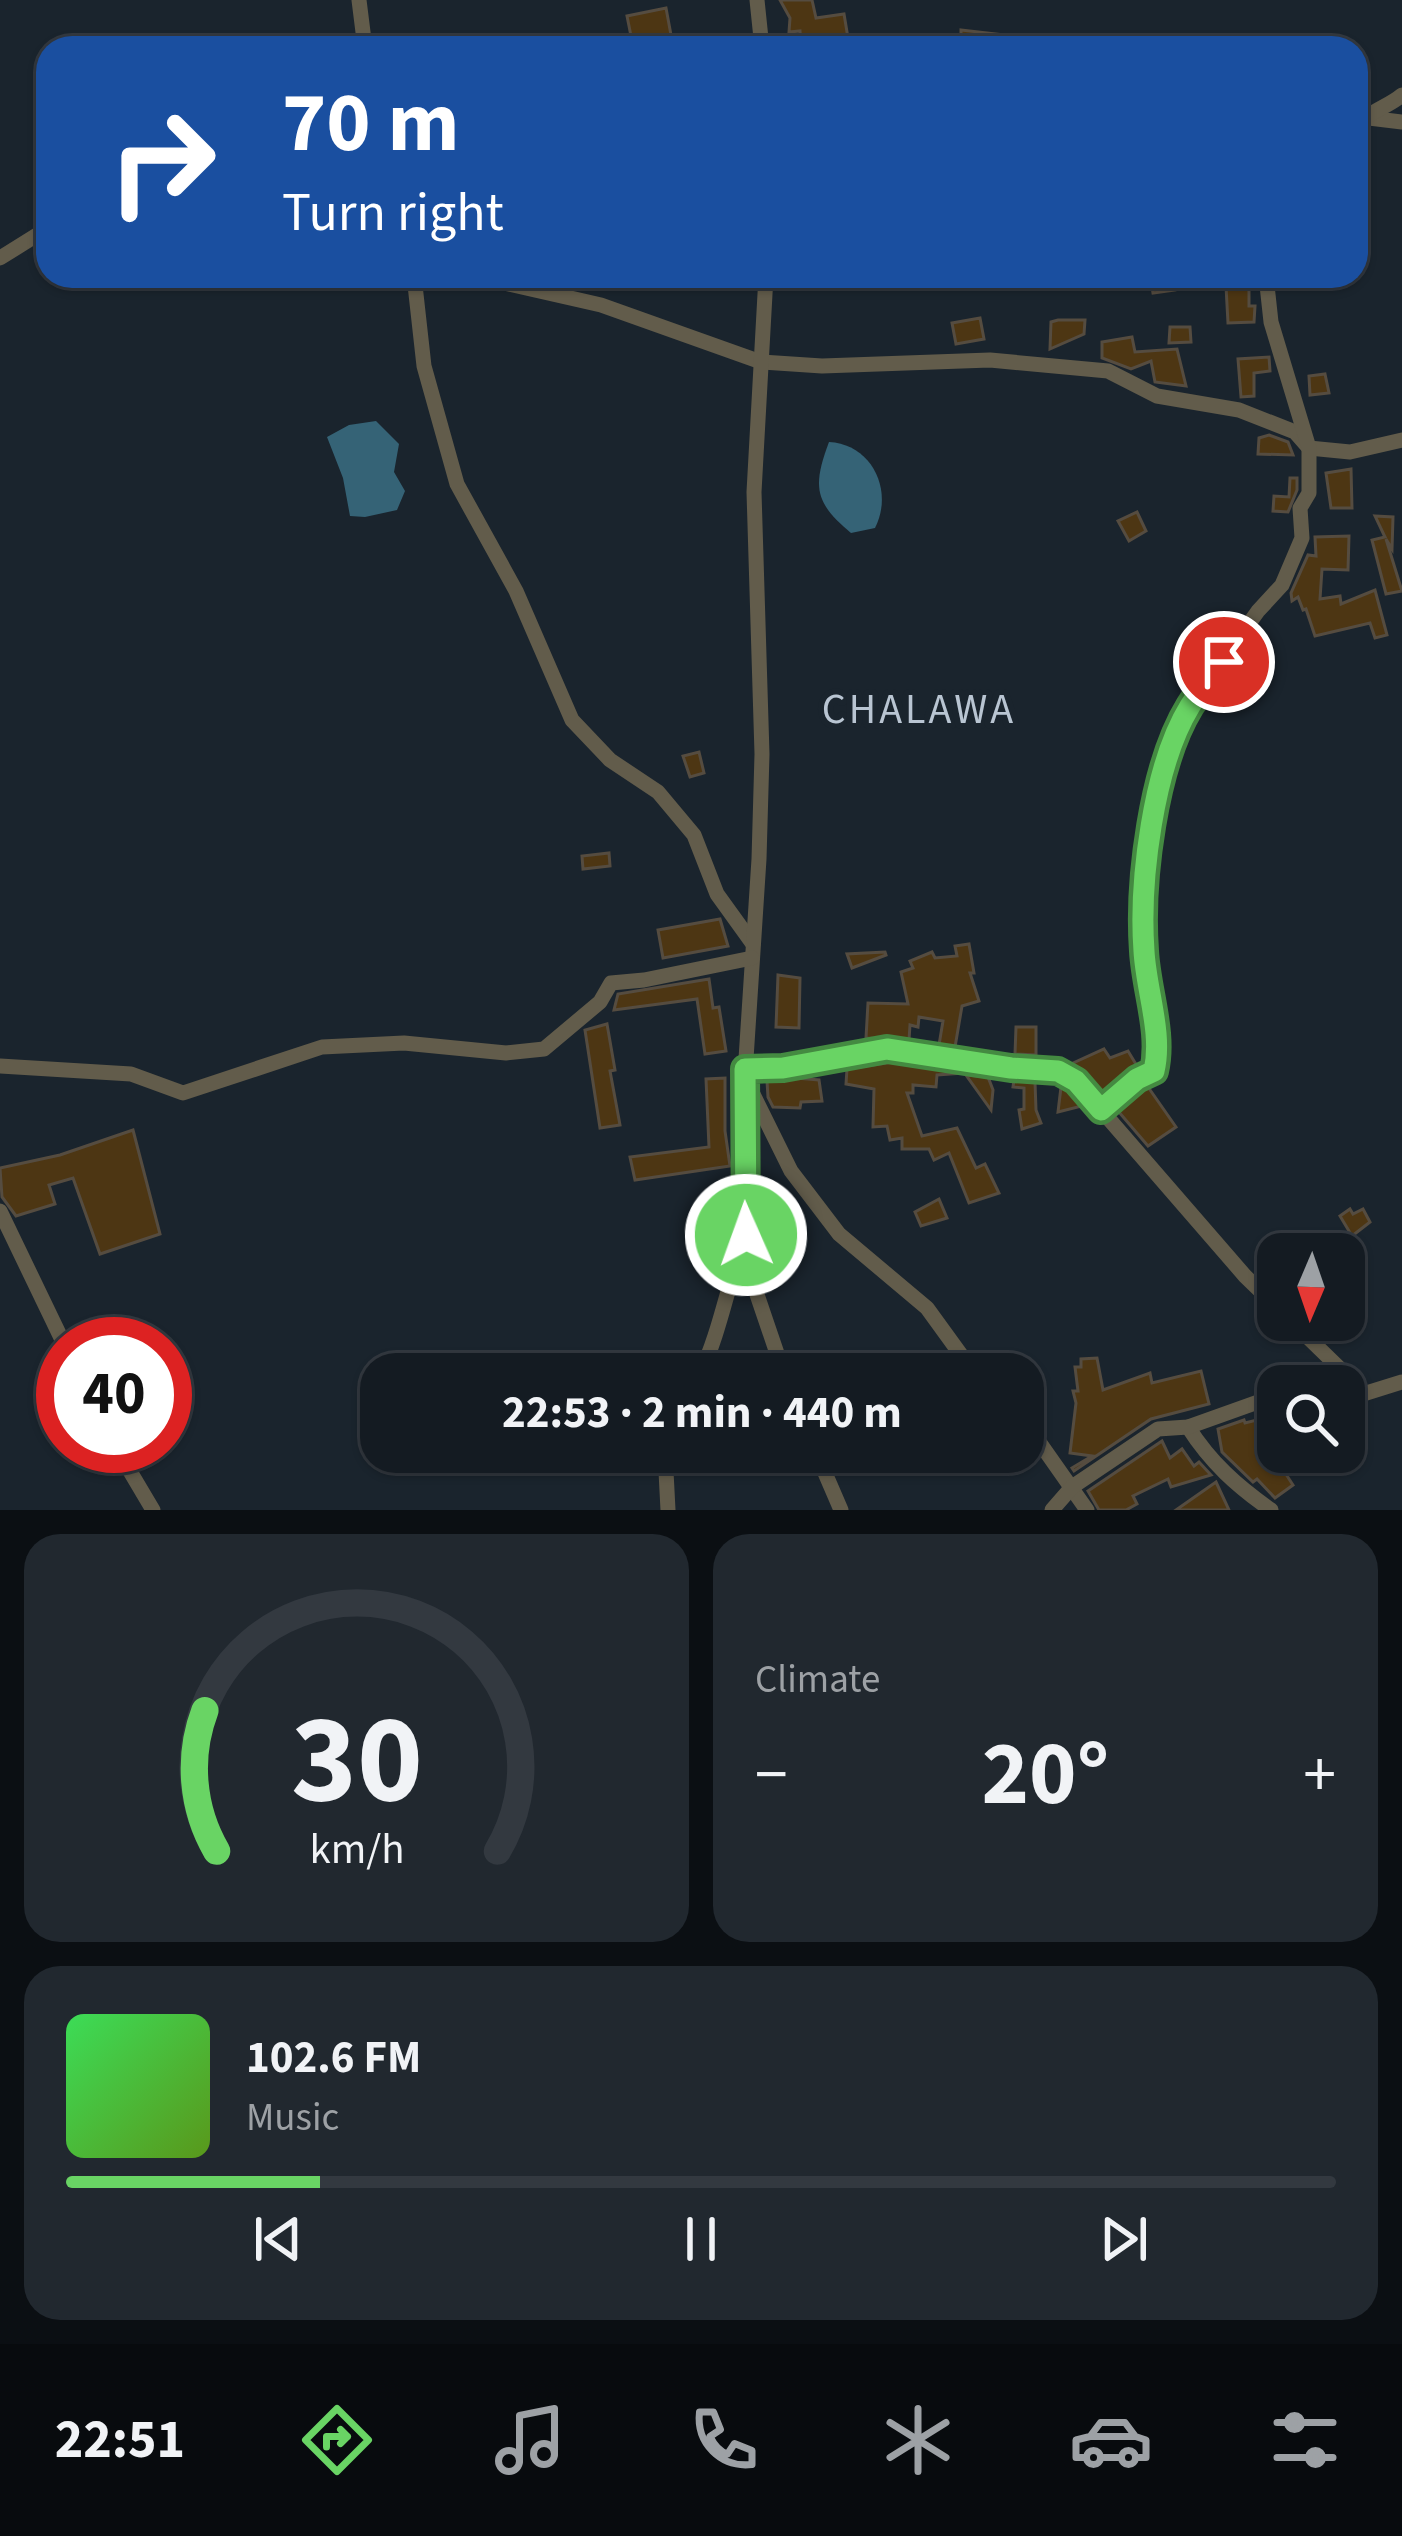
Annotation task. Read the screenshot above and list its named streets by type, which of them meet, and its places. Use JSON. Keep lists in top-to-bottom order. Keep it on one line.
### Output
{"districts":["CHALAWA"],"north":"bottom","page":{"turn":["70 m","Turn right"],"limit":"40","trip":"22:53 · 2 min · 440 m","tile":"Climate","heat":["−","20°","+"],"song":["102.6 FM","Music"],"tabs":"22:51","gauge":["30","km/h"]}}
